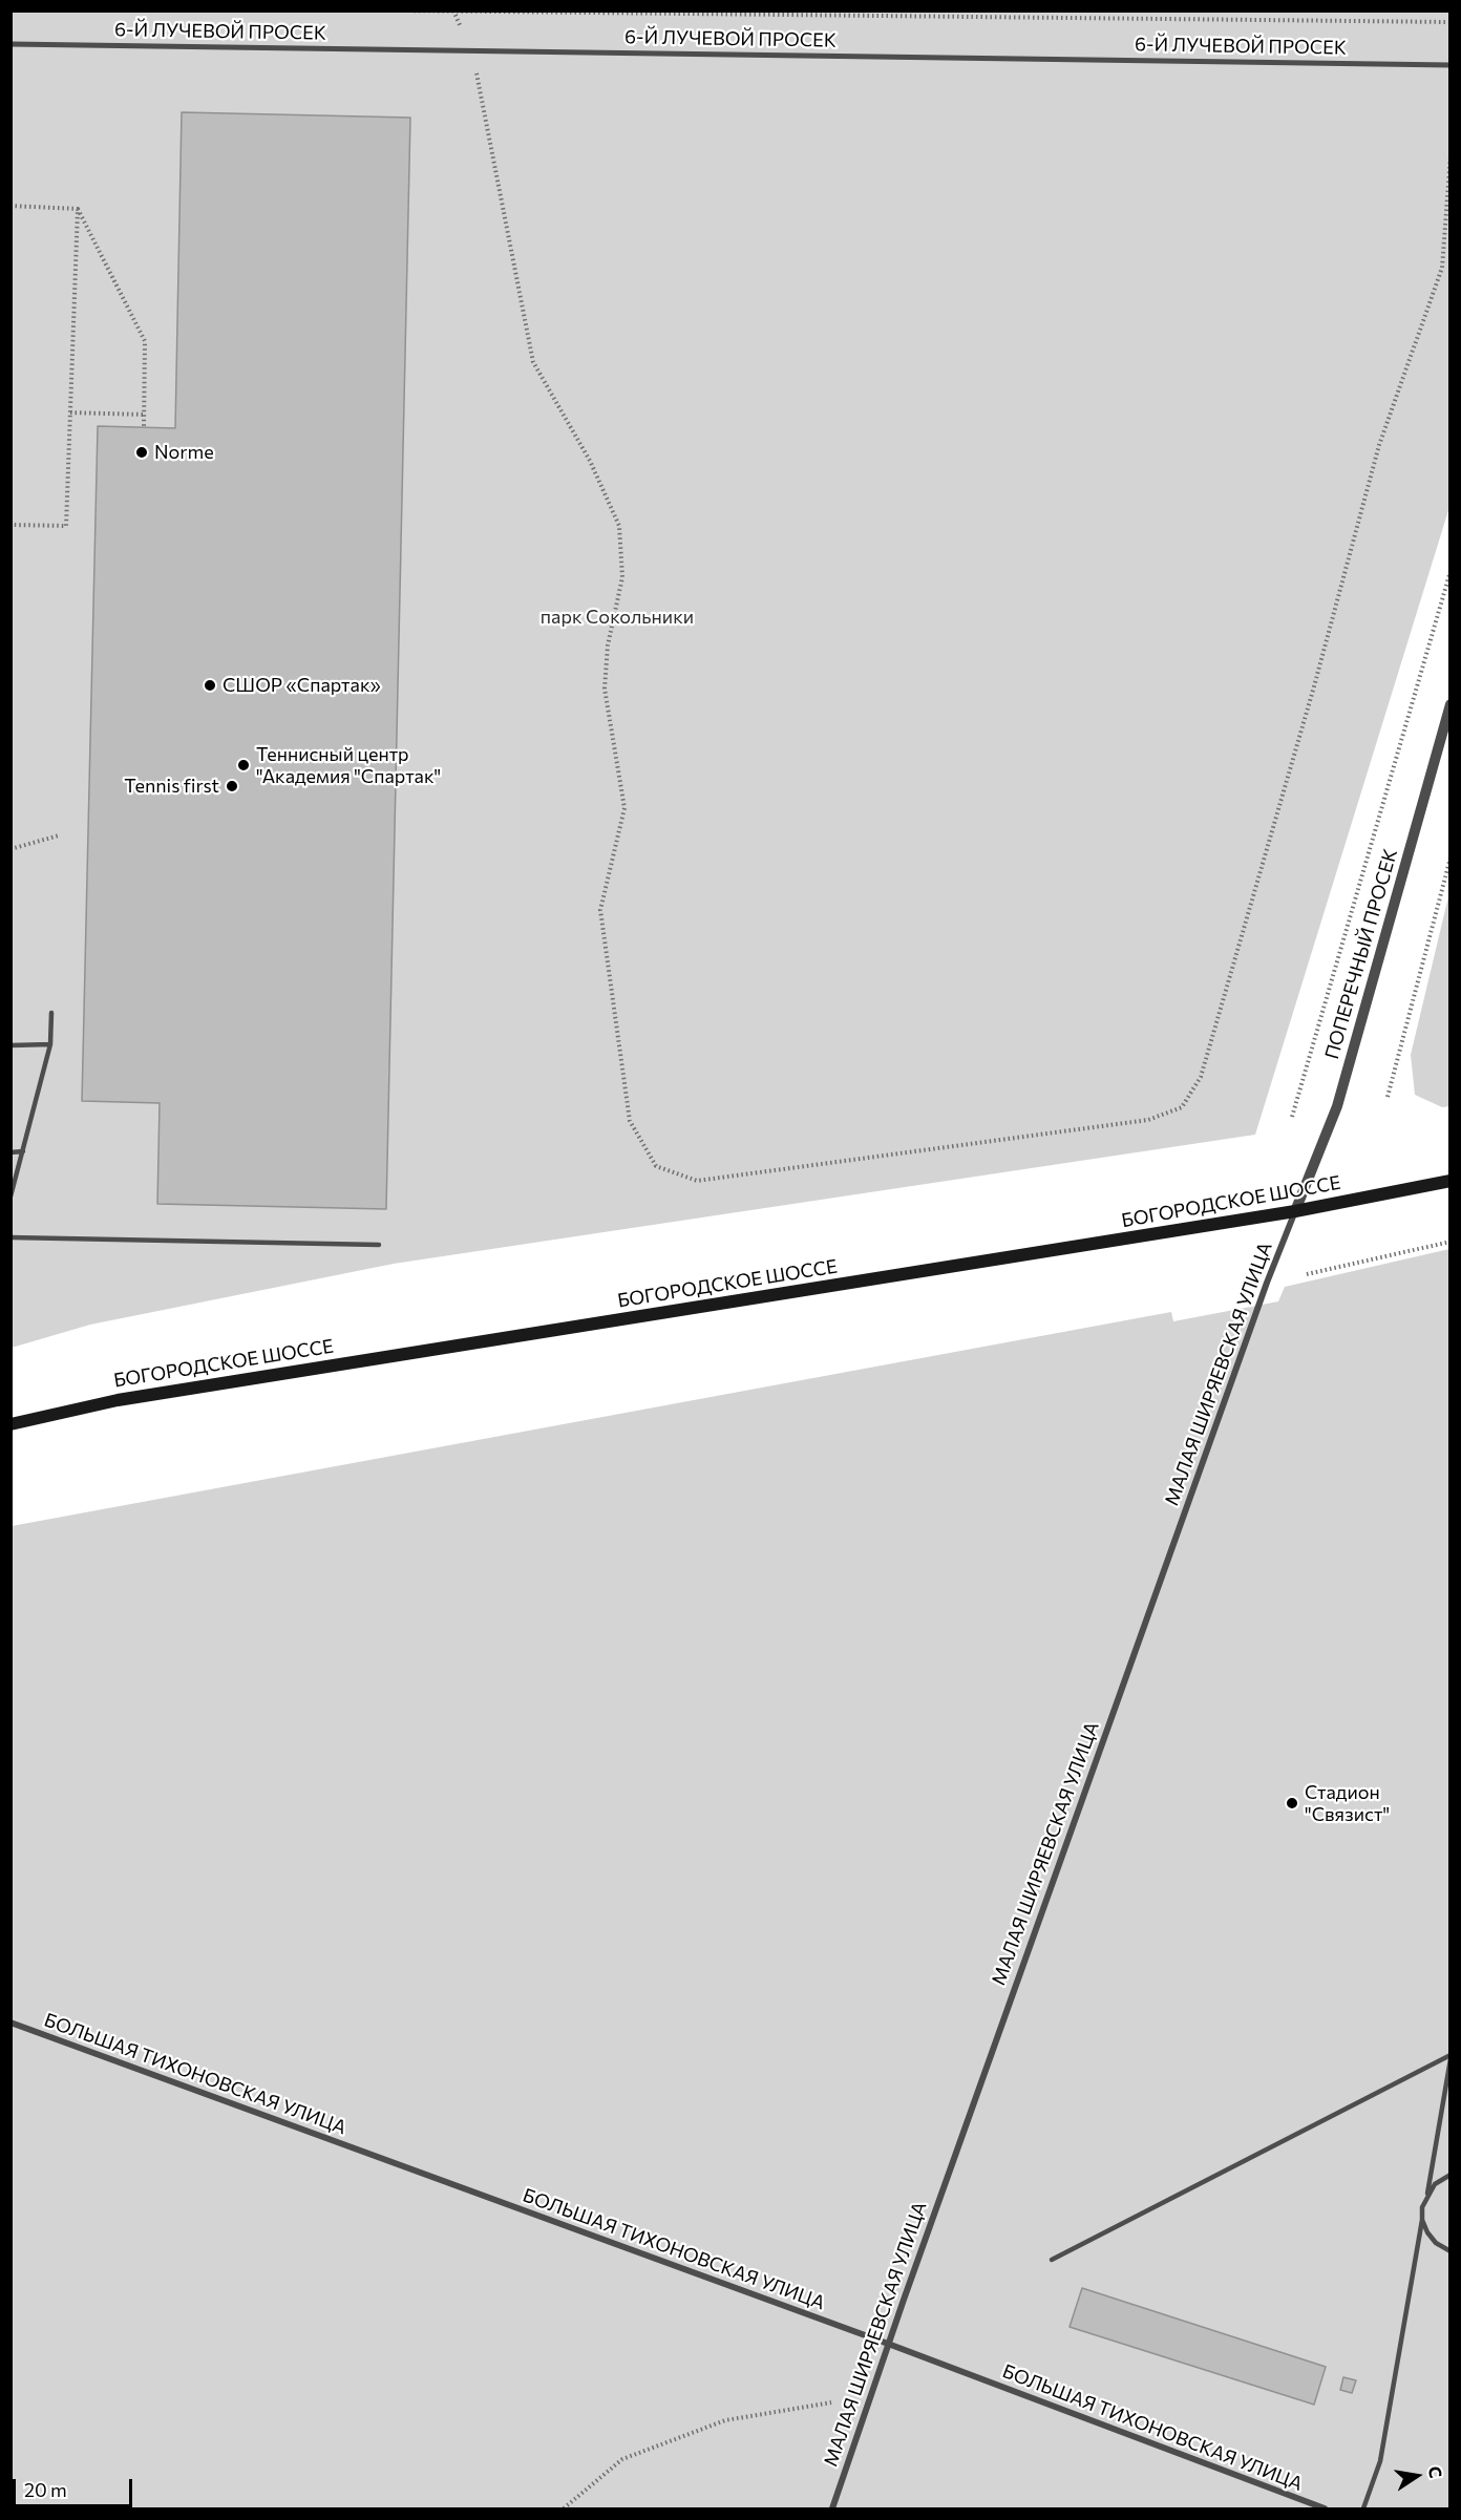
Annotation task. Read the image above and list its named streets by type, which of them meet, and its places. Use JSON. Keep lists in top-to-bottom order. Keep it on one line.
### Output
{"streets":{"main road":["БОГОРОДСКОЕ ШОССЕ"],"street":["6-Й ЛУЧЕВОЙ ПРОСЕК","ПОПЕРЕЧНЫЙ ПРОСЕК","МАЛАЯ ШИРЯЕВСКАЯ УЛИЦА","БОЛЬШАЯ ТИХОНОВСКАЯ УЛИЦА"]},"crossings":[["ПОПЕРЕЧНЫЙ ПРОСЕК","БОГОРОДСКОЕ ШОССЕ"],["ПОПЕРЕЧНЫЙ ПРОСЕК","МАЛАЯ ШИРЯЕВСКАЯ УЛИЦА"],["БОГОРОДСКОЕ ШОССЕ","МАЛАЯ ШИРЯЕВСКАЯ УЛИЦА"],["МАЛАЯ ШИРЯЕВСКАЯ УЛИЦА","БОЛЬШАЯ ТИХОНОВСКАЯ УЛИЦА"]],"parks":["парк Сокольники"],"places":["Norme","СШОР «Спартак»","Теннисный центр \"Академия \"Спартак\"","Tennis first","Стадион \"Связист\""],"scale_bar":"20 m","north":"right"}
